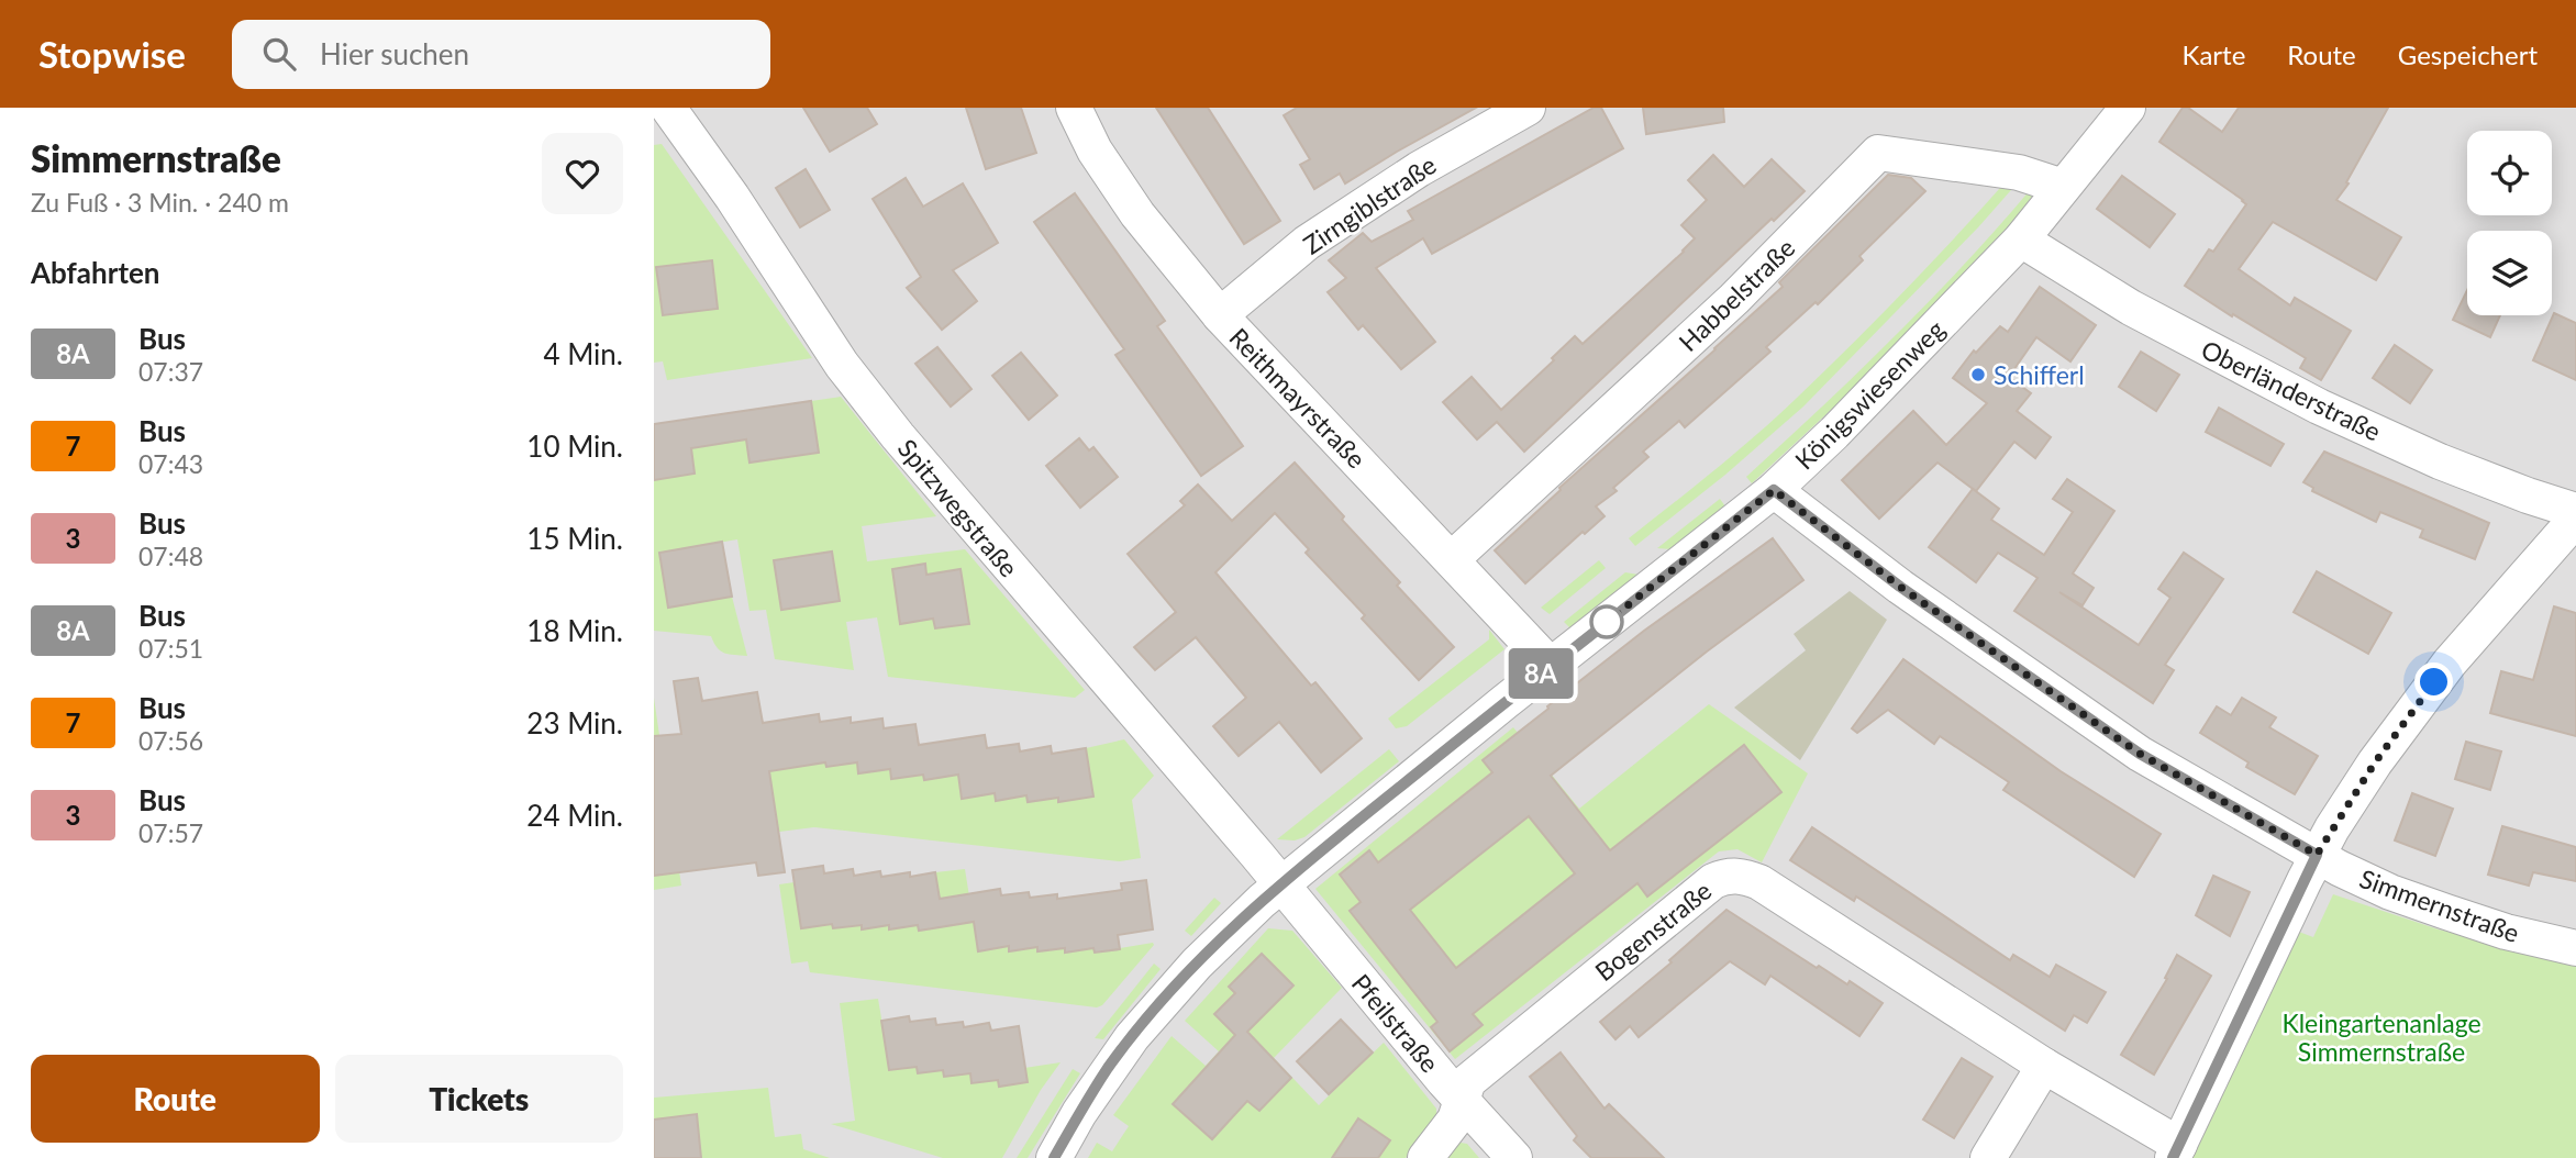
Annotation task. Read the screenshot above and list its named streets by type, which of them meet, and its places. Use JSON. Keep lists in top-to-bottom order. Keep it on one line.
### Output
{"streets":{"street":["Zirngiblstraße","Habbelstraße","Oberländerstraße","Königswiesenweg","Reithmayrstraße","Spitzwegstraße","Simmernstraße","Bogenstraße","Pfeilstraße"]},"crossings":[["Zirngiblstraße","Reithmayrstraße"],["Habbelstraße","Königswiesenweg"],["Habbelstraße","Reithmayrstraße"],["Oberländerstraße","Königswiesenweg"],["Königswiesenweg","Reithmayrstraße"],["Königswiesenweg","Spitzwegstraße"],["Königswiesenweg","Simmernstraße"],["Königswiesenweg","Pfeilstraße"],["Spitzwegstraße","Pfeilstraße"],["Bogenstraße","Pfeilstraße"]],"parks":["Kleingartenanlage Simmernstraße"],"places":["Schifferl"],"lines":["bus line 8A"],"page":{"header":"Stopwise","search":"Hier suchen","nav":["Karte","Route","Gespeichert"],"heading":[["Simmernstraße","Zu Fuß · 3 Min. · 240 m"],"Abfahrten"],"on_map":"8A","list":[{"mark":"8A","name":"Bus","note":"07:37","value":"4 Min."},{"mark":"7","name":"Bus","note":"07:43","value":"10 Min."},{"mark":"3","name":"Bus","note":"07:48","value":"15 Min."},{"mark":"8A","name":"Bus","note":"07:51","value":"18 Min."},{"mark":"7","name":"Bus","note":"07:56","value":"23 Min."},{"mark":"3","name":"Bus","note":"07:57","value":"24 Min."}],"buttons":["Route","Tickets"]}}
